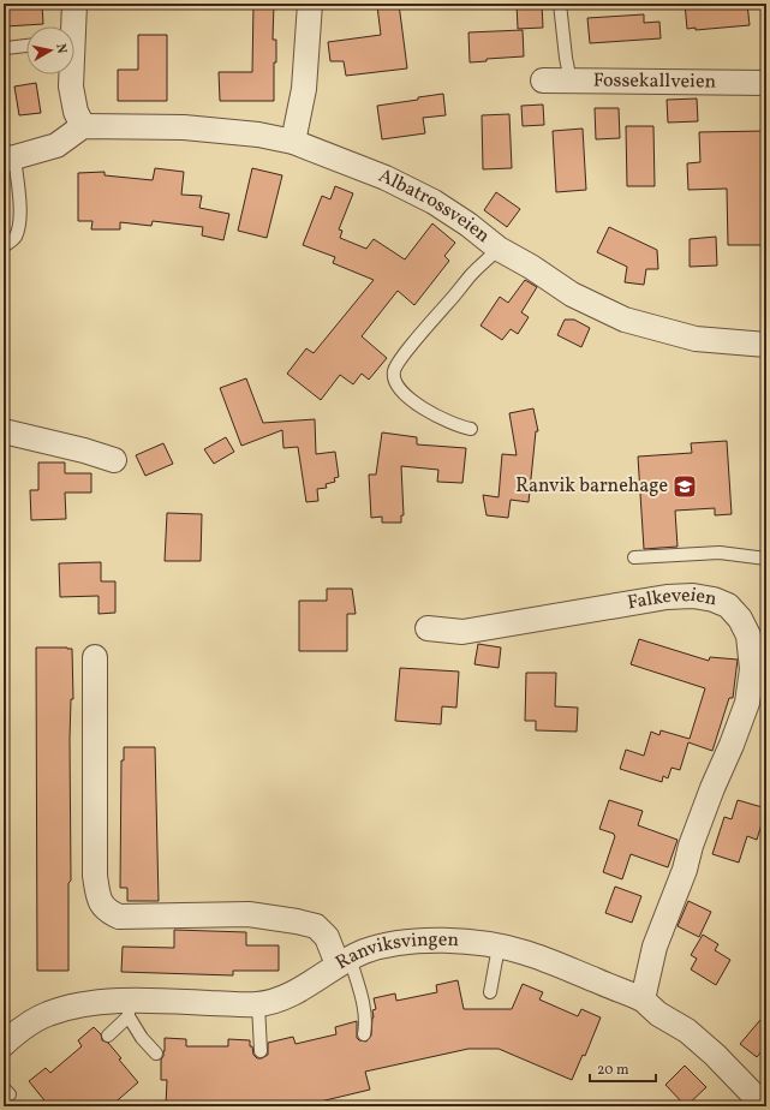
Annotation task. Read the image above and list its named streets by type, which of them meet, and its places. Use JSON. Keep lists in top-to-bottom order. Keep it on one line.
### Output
{"streets":{"street":["Fossekallveien","Albatrossveien","Falkeveien","Ranviksvingen"]},"crossings":[["Falkeveien","Ranviksvingen"]],"places":{"school or university":["Ranvik barnehage"]},"scale_bar":"20 m","north":"right"}
